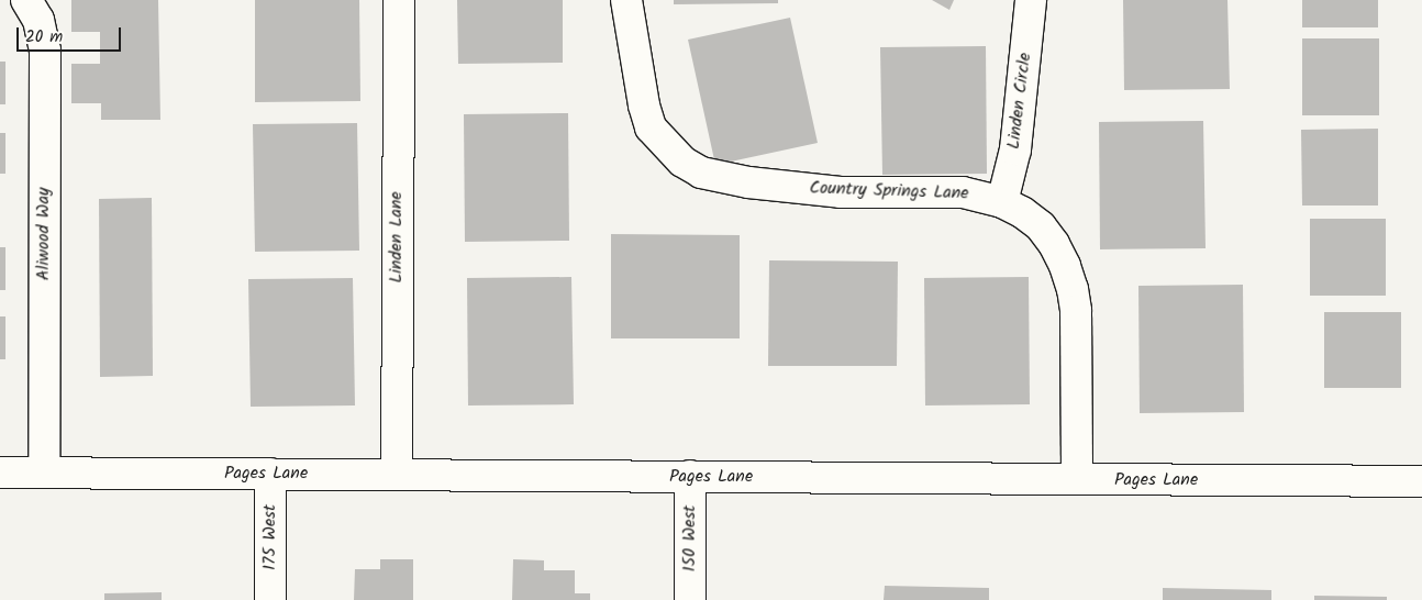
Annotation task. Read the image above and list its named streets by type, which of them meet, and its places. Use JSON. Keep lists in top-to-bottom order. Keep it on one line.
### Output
{"streets":{"street":["Linden Circle","Country Springs Lane","Aliwood Way","Linden Lane","Pages Lane","175 West","150 West"]},"crossings":[["Linden Circle","Country Springs Lane"],["Country Springs Lane","Pages Lane"],["Aliwood Way","Pages Lane"],["Linden Lane","Pages Lane"],["Pages Lane","175 West"],["Pages Lane","150 West"]],"scale_bar":"20 m"}
